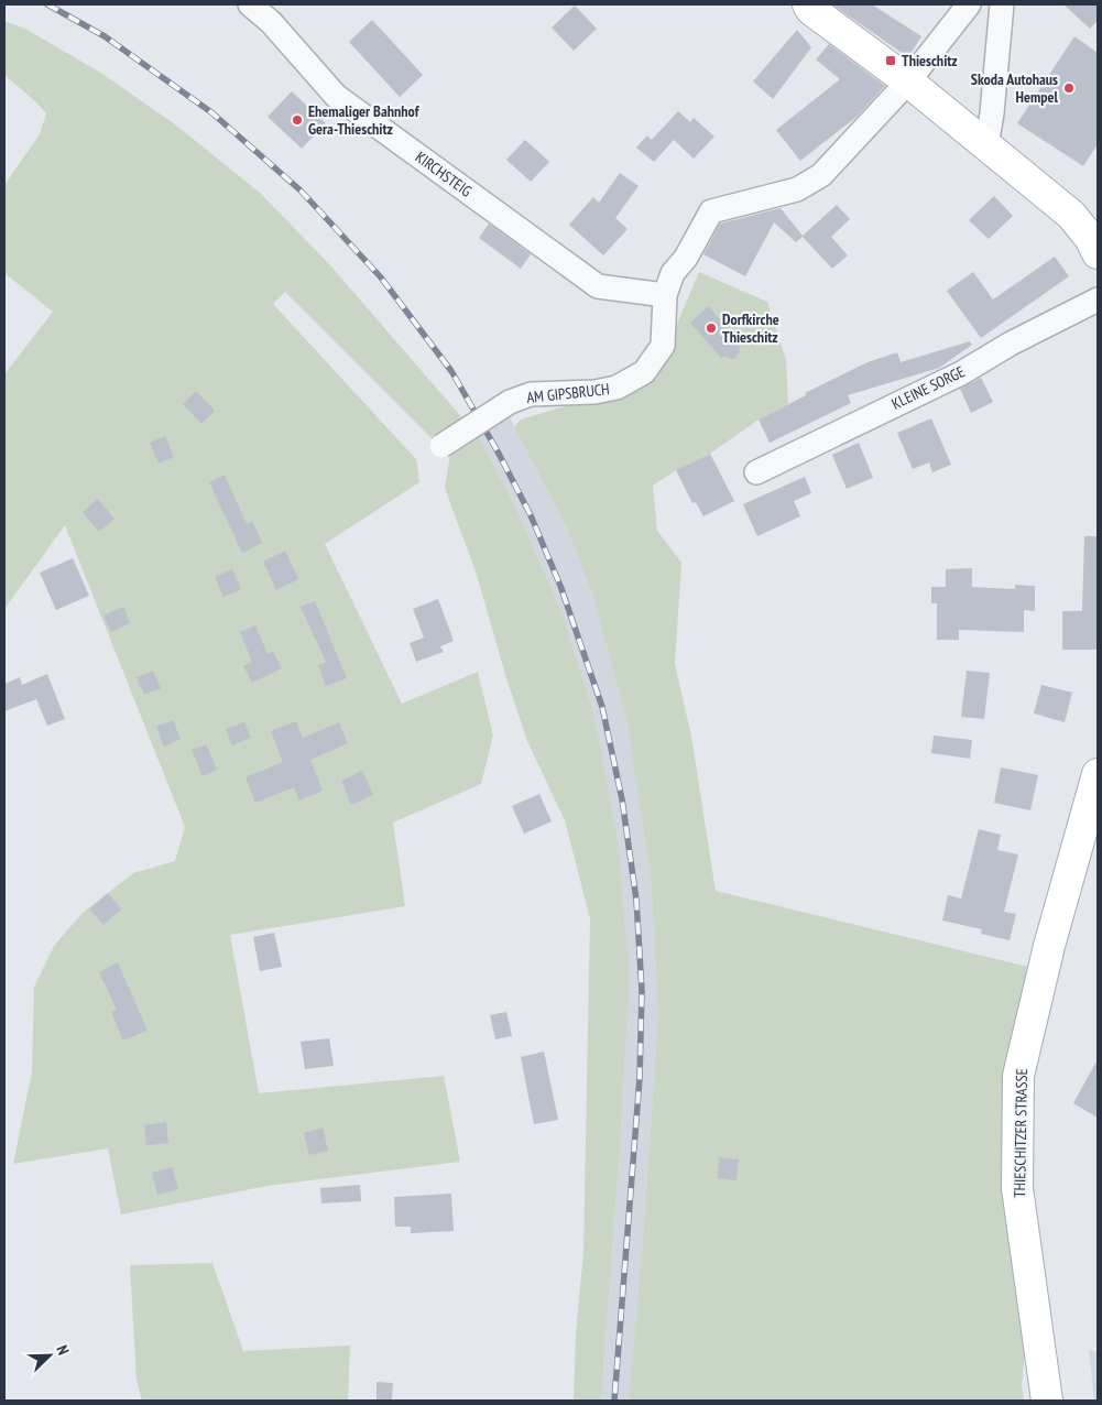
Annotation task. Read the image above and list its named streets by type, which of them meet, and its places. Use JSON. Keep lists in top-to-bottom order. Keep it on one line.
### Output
{"streets":{"main road":["THIESCHITZER STRASSE"],"street":["KIRCHSTEIG","KLEINE SORGE","AM GIPSBRUCH"]},"crossings":[["KIRCHSTEIG","AM GIPSBRUCH"]],"places":{"transit":["Thieschitz"],"other":["Skoda Autohaus Hempel","Ehemaliger Bahnhof Gera-Thieschitz","Dorfkirche Thieschitz"]},"north":"top right"}
